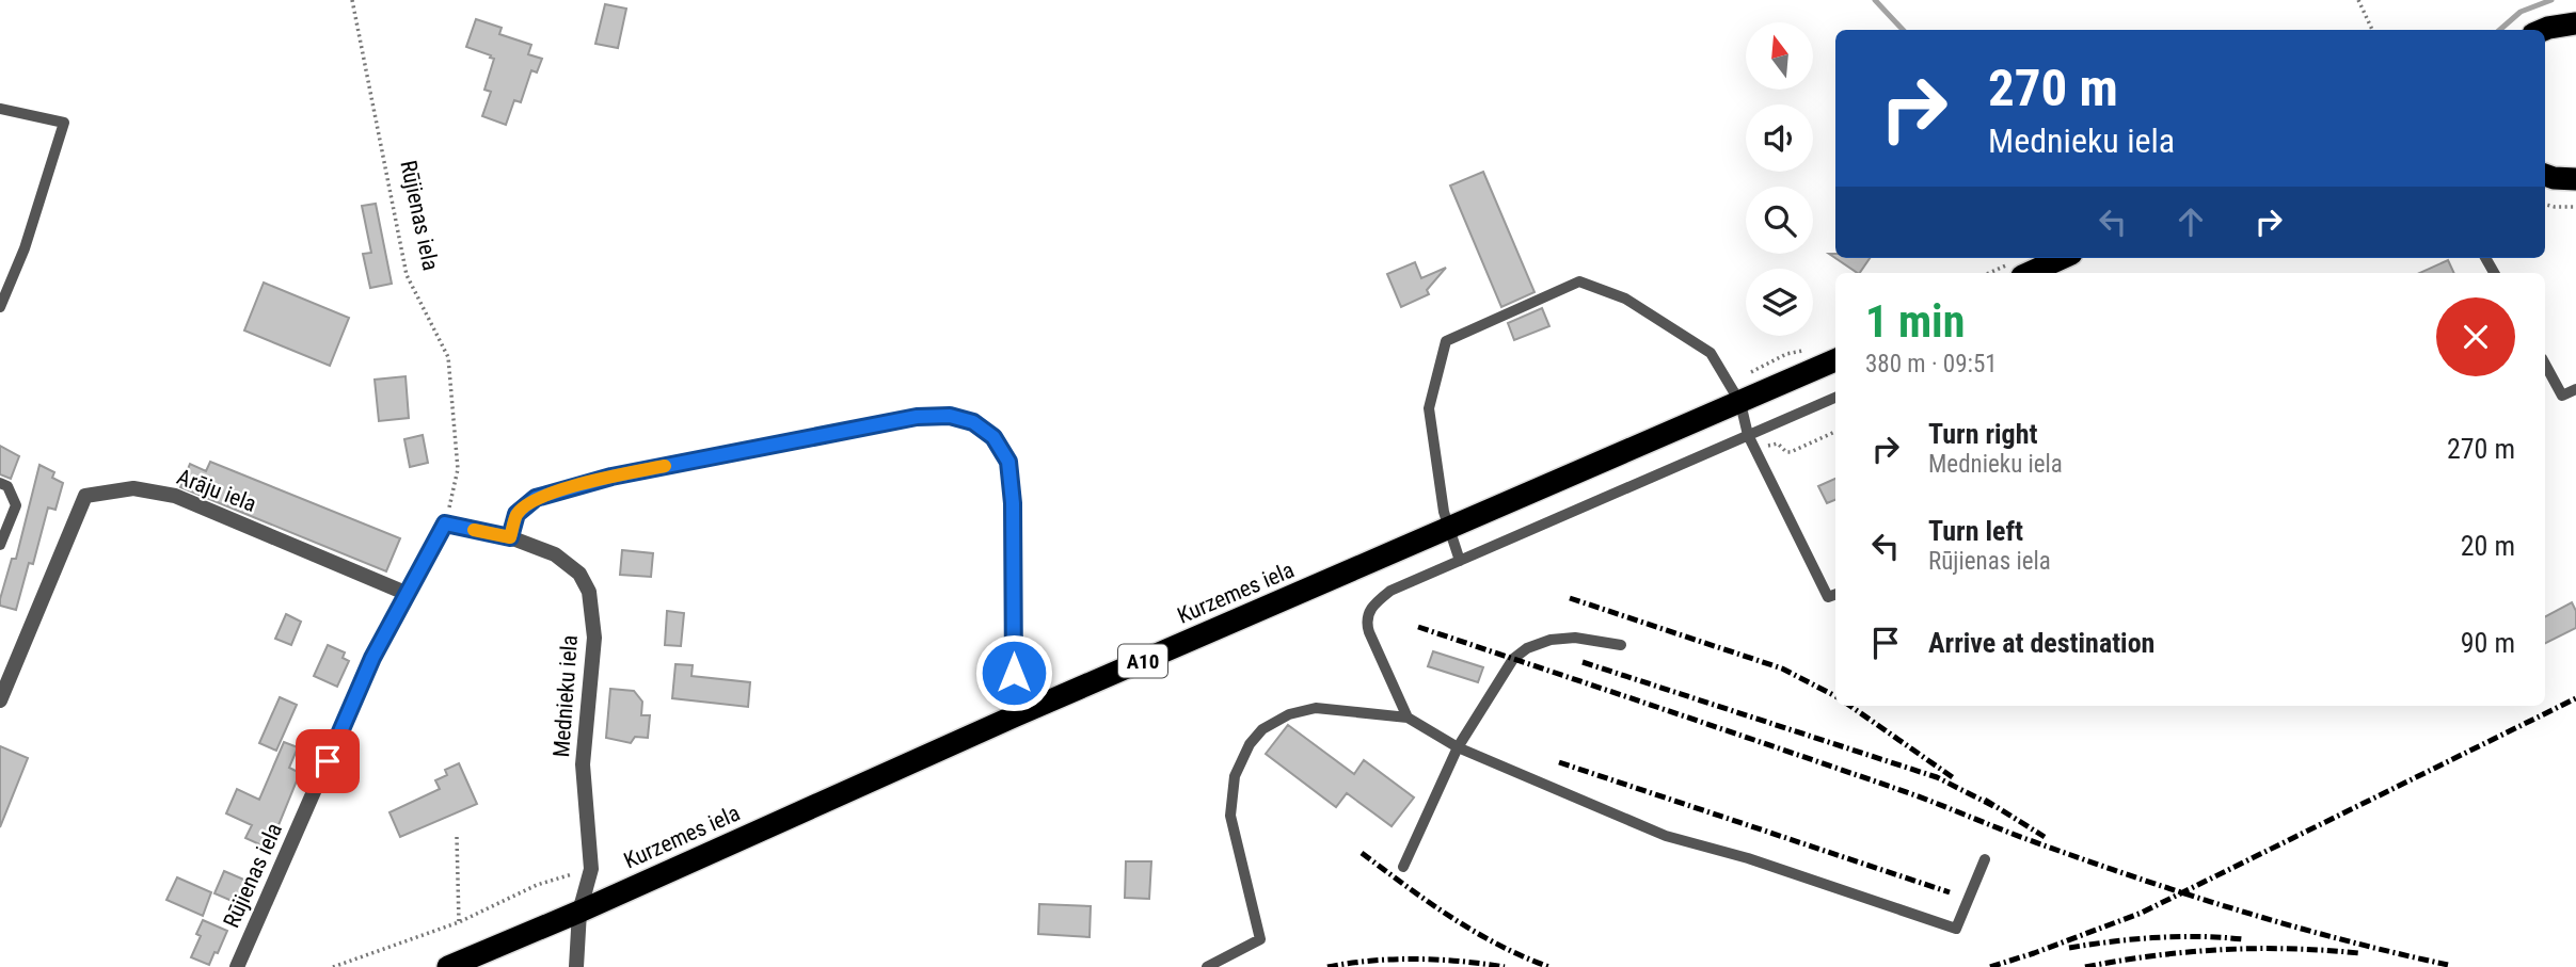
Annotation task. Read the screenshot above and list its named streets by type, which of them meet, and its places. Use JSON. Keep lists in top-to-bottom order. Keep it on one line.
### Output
{"streets":{"highway":["Kurzemes iela","A10"],"street":["Rūjienas iela","Arāju iela","Mednieku iela"]},"crossings":[["Rūjienas iela","Arāju iela"],["Rūjienas iela","Mednieku iela"],["Kurzemes iela","Mednieku iela"]],"north":"top","page":{"turn":["270 m","Mednieku iela"],"heading":["1 min","380 m · 09:51"],"list":[{"name":"Turn right","note":"Mednieku iela","value":"270 m"},{"name":"Turn left","note":"Rūjienas iela","value":"20 m"},{"name":"Arrive at destination","value":"90 m"}]}}
